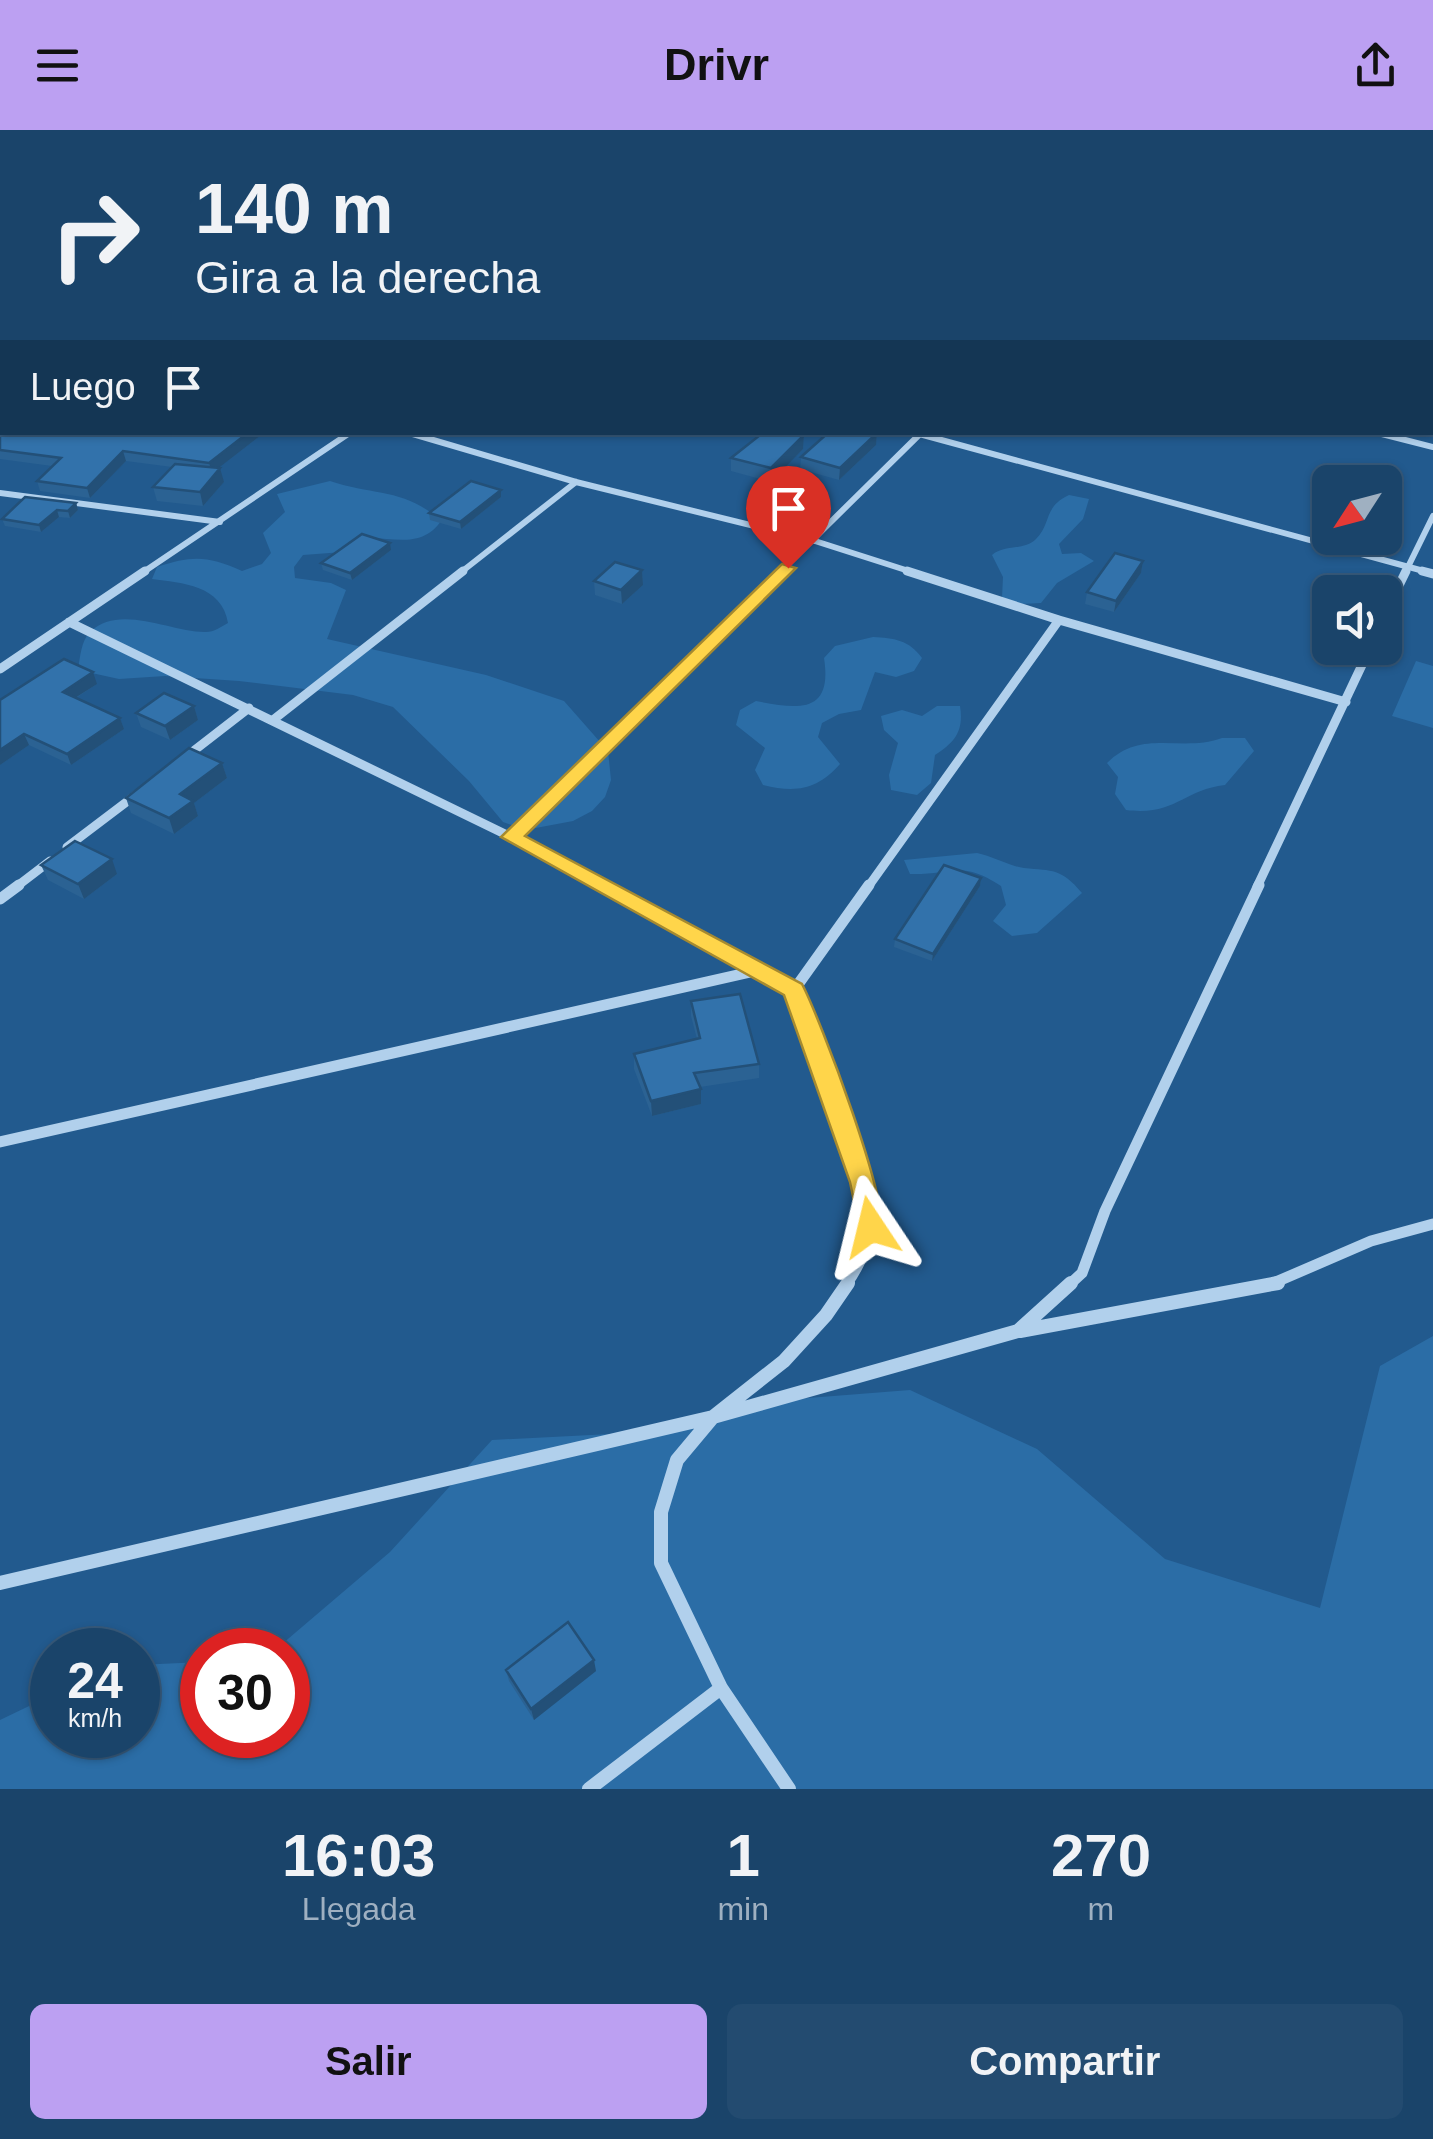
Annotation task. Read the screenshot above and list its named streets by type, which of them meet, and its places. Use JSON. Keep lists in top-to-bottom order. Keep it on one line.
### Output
{"north":"bottom left","page":{"header":"Drivr","turn":["140 m","Gira a la derecha"],"then":"Luego","speed":"24 km/h","limit":"30","eta":["16:03","Llegada","1","min","270","m"],"buttons":["Salir","Compartir"]}}
